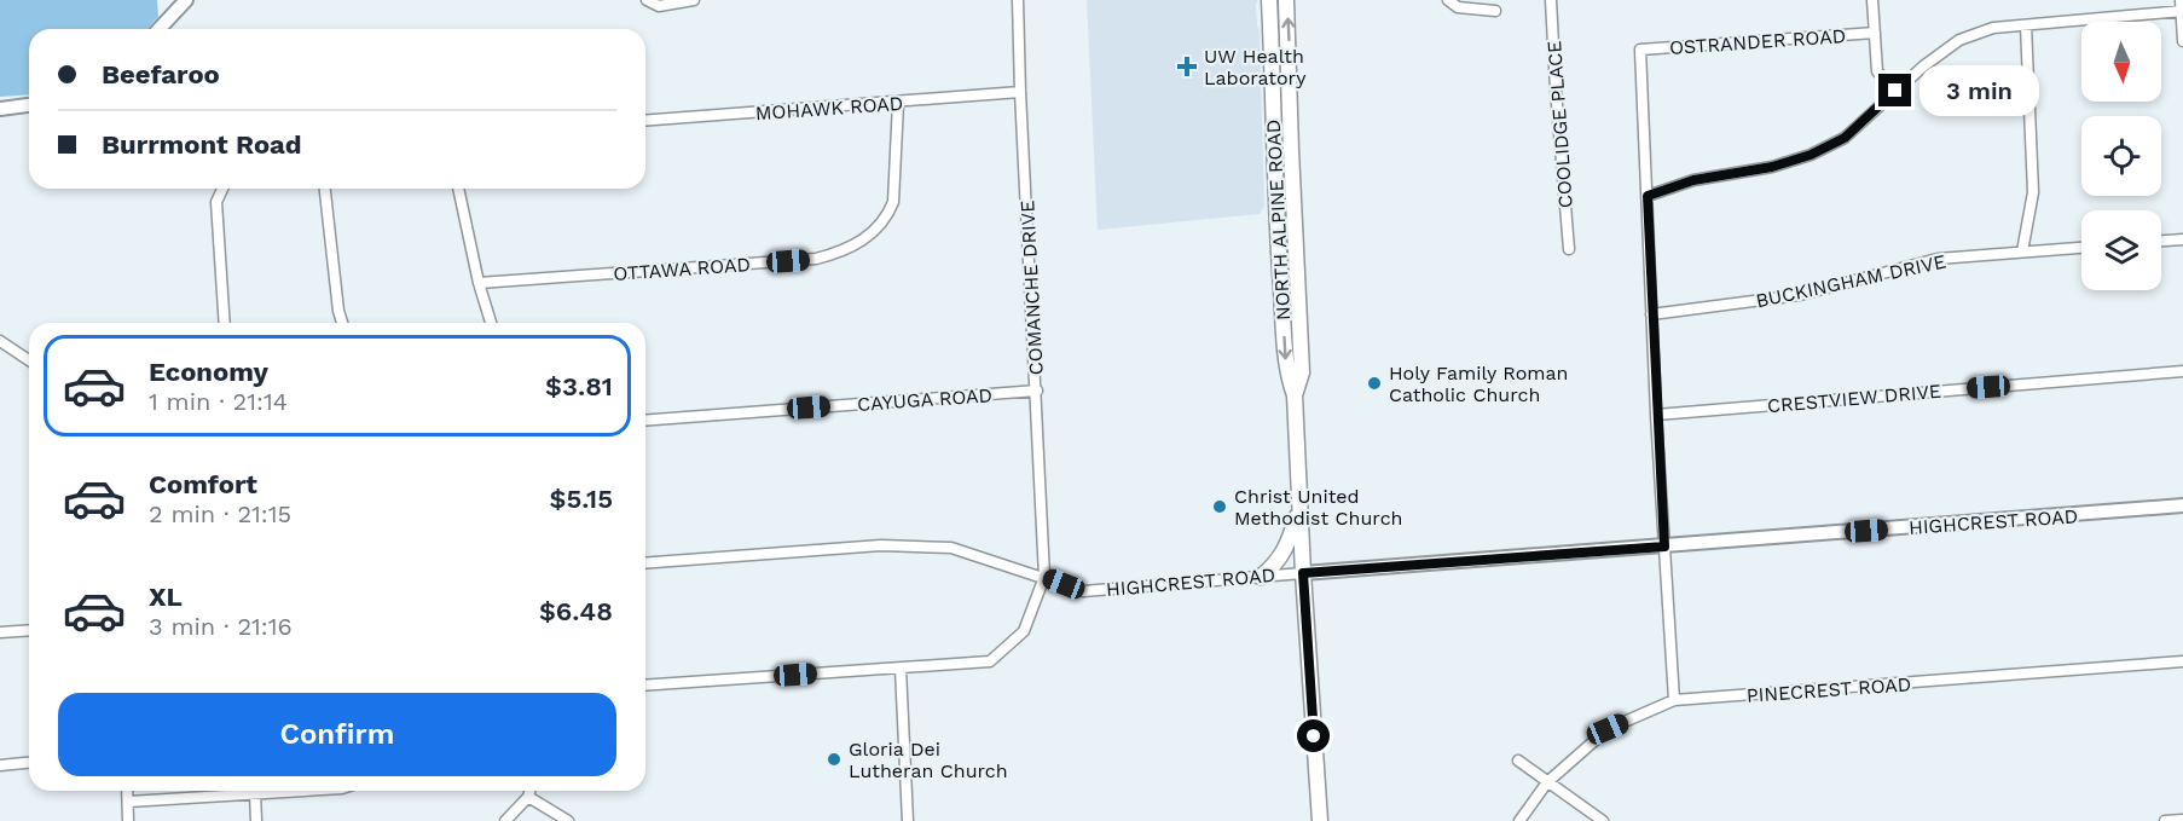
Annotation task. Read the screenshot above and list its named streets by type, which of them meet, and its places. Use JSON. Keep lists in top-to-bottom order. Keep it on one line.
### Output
{"streets":{"main road":["NORTH ALPINE ROAD"],"street":["OSTRANDER ROAD","MOHAWK ROAD","COOLIDGE PLACE","OTTAWA ROAD","BUCKINGHAM DRIVE","COMANCHE DRIVE","CRESTVIEW DRIVE","CAYUGA ROAD","HIGHCREST ROAD","PINECREST ROAD"]},"crossings":[["MOHAWK ROAD","OTTAWA ROAD"],["MOHAWK ROAD","COMANCHE DRIVE"],["NORTH ALPINE ROAD","HIGHCREST ROAD"],["COMANCHE DRIVE","CAYUGA ROAD"],["COMANCHE DRIVE","HIGHCREST ROAD"]],"places":{"health":["UW Health Laboratory"],"other":["Holy Family Roman Catholic Church","Christ United Methodist Church","Gloria Dei Lutheran Church"]},"north":"bottom","page":{"banner":["Beefaroo","Burrmont Road"],"bubble":"3 min","list":[{"name":"Economy","note":"1 min · 21:14","value":"$3.81"},{"name":"Comfort","note":"2 min · 21:15","value":"$5.15"},{"name":"XL","note":"3 min · 21:16","value":"$6.48"}],"buttons":"Confirm"}}
